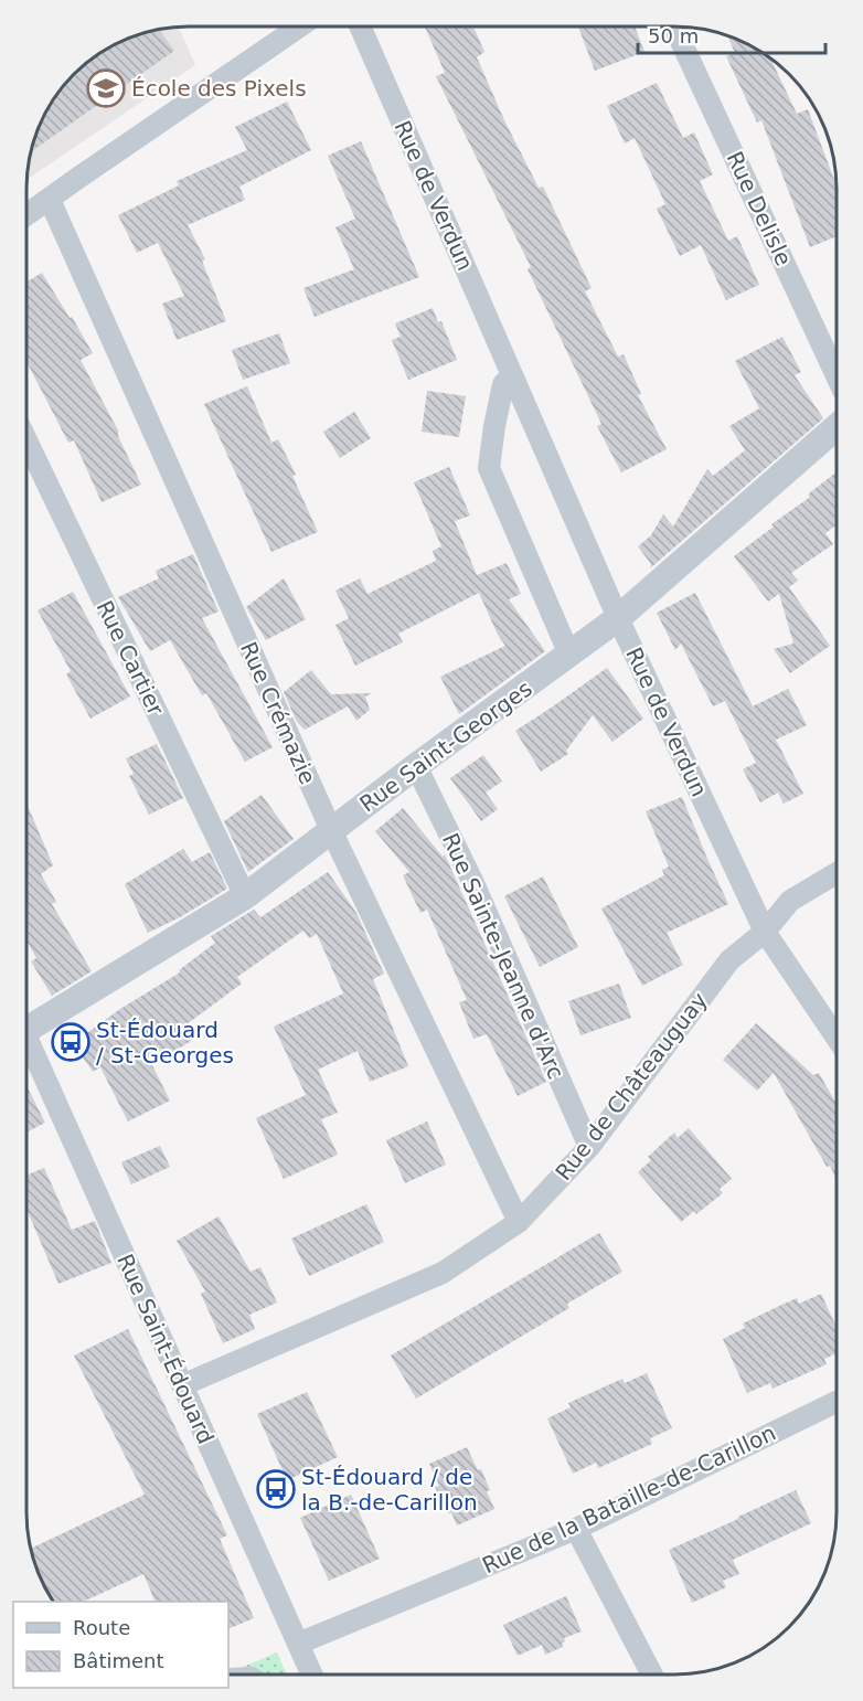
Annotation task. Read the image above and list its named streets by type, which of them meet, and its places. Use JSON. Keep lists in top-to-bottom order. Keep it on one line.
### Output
{"streets":{"street":["Rue de Verdun","Rue Delisle","Rue Cartier","Rue Crémazie","Rue Saint-Georges","Rue Sainte-Jeanne d'Arc","Rue de Châteauguay","Rue Saint-Édouard","Rue de la Bataille-de-Carillon"]},"crossings":[["Rue de Verdun","Rue Saint-Georges"],["Rue de Verdun","Rue de Châteauguay"],["Rue Cartier","Rue Saint-Georges"],["Rue Crémazie","Rue Saint-Georges"],["Rue Crémazie","Rue de Châteauguay"],["Rue Saint-Georges","Rue Sainte-Jeanne d'Arc"],["Rue Sainte-Jeanne d'Arc","Rue de Châteauguay"],["Rue de Châteauguay","Rue Saint-Édouard"],["Rue Saint-Édouard","Rue de la Bataille-de-Carillon"]],"places":{"school or university":["École des Pixels"],"bus stop":["St-Édouard / St-Georges","St-Édouard / de la B.-de-Carillon"]},"legend":["Route","Bâtiment"],"scale_bar":"50 m"}
